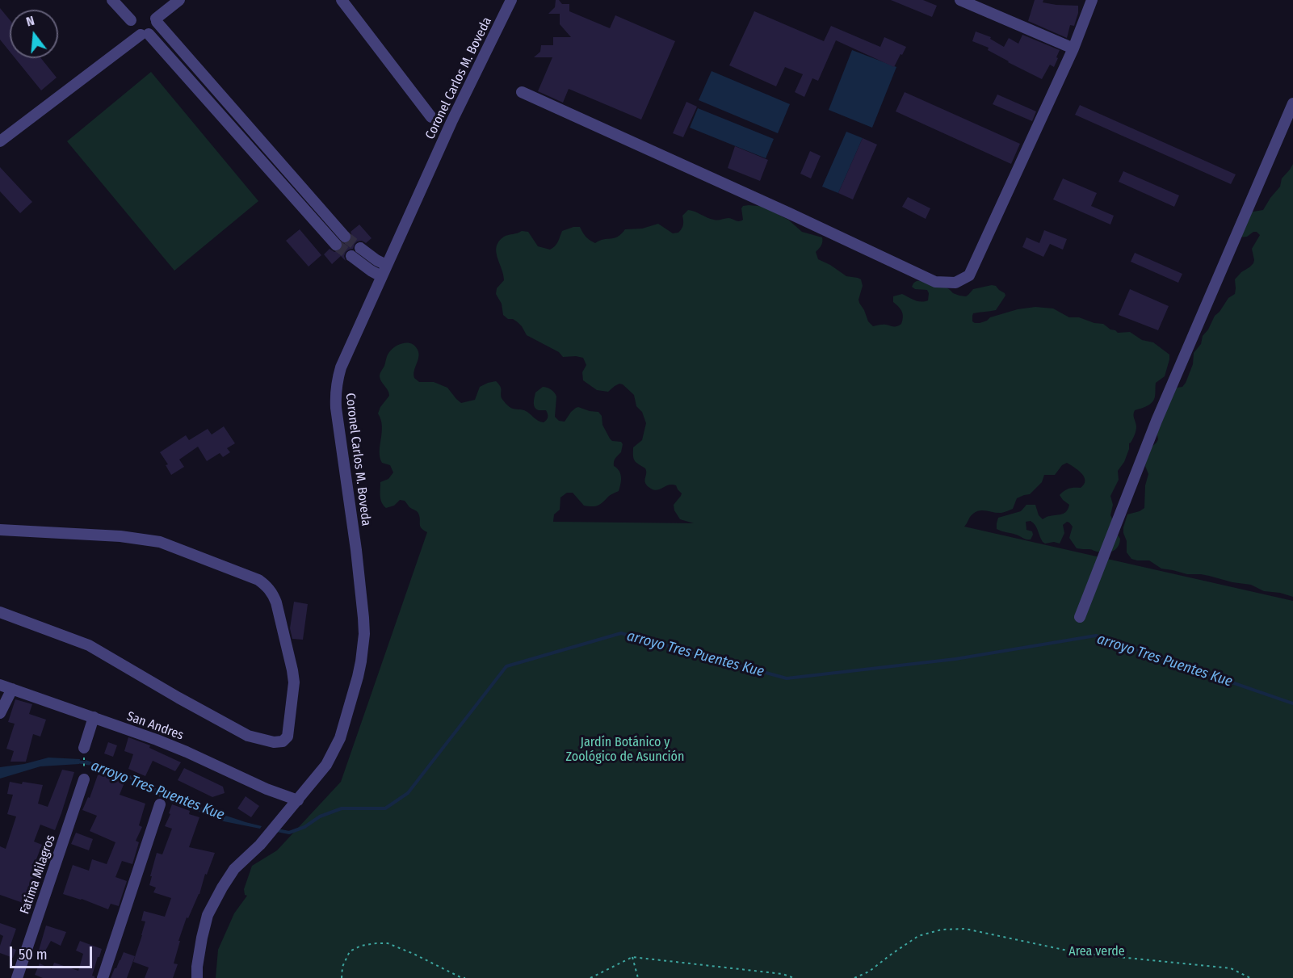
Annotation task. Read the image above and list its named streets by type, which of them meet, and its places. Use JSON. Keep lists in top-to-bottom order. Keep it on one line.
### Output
{"streets":{"street":["Coronel Carlos M. Boveda","San Andres","Fatima Milagros"]},"crossings":[["Coronel Carlos M. Boveda","San Andres"]],"water":["arroyo Tres Puentes Kue"],"parks":["Jardín Botánico y Zoológico de Asunción","Area verde"],"scale_bar":"50 m","north":"top"}
